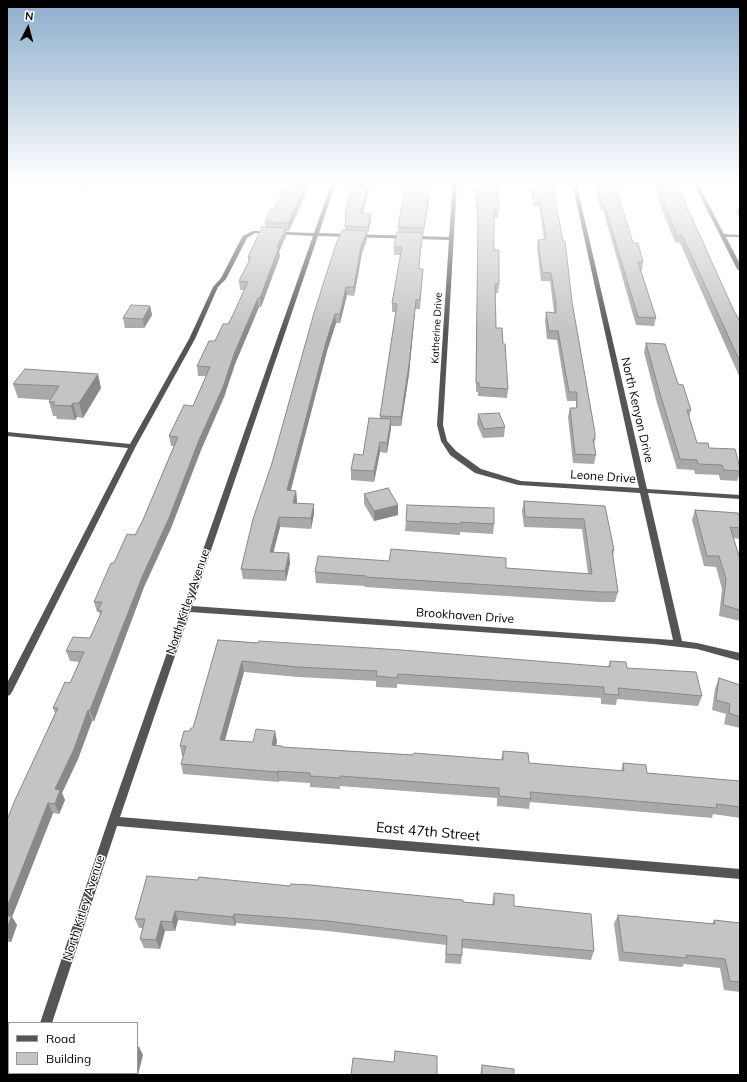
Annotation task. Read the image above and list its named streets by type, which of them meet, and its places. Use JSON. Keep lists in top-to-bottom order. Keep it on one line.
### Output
{"streets":{"street":["Katherine Drive","North Kenyon Drive","Leone Drive","North Kitley Avenue","Brookhaven Drive","East 47th Street"]},"crossings":[["Katherine Drive","Leone Drive"],["North Kenyon Drive","Leone Drive"],["North Kenyon Drive","Brookhaven Drive"],["North Kitley Avenue","Brookhaven Drive"],["North Kitley Avenue","East 47th Street"]],"legend":["Road","Building"],"north":"top"}
